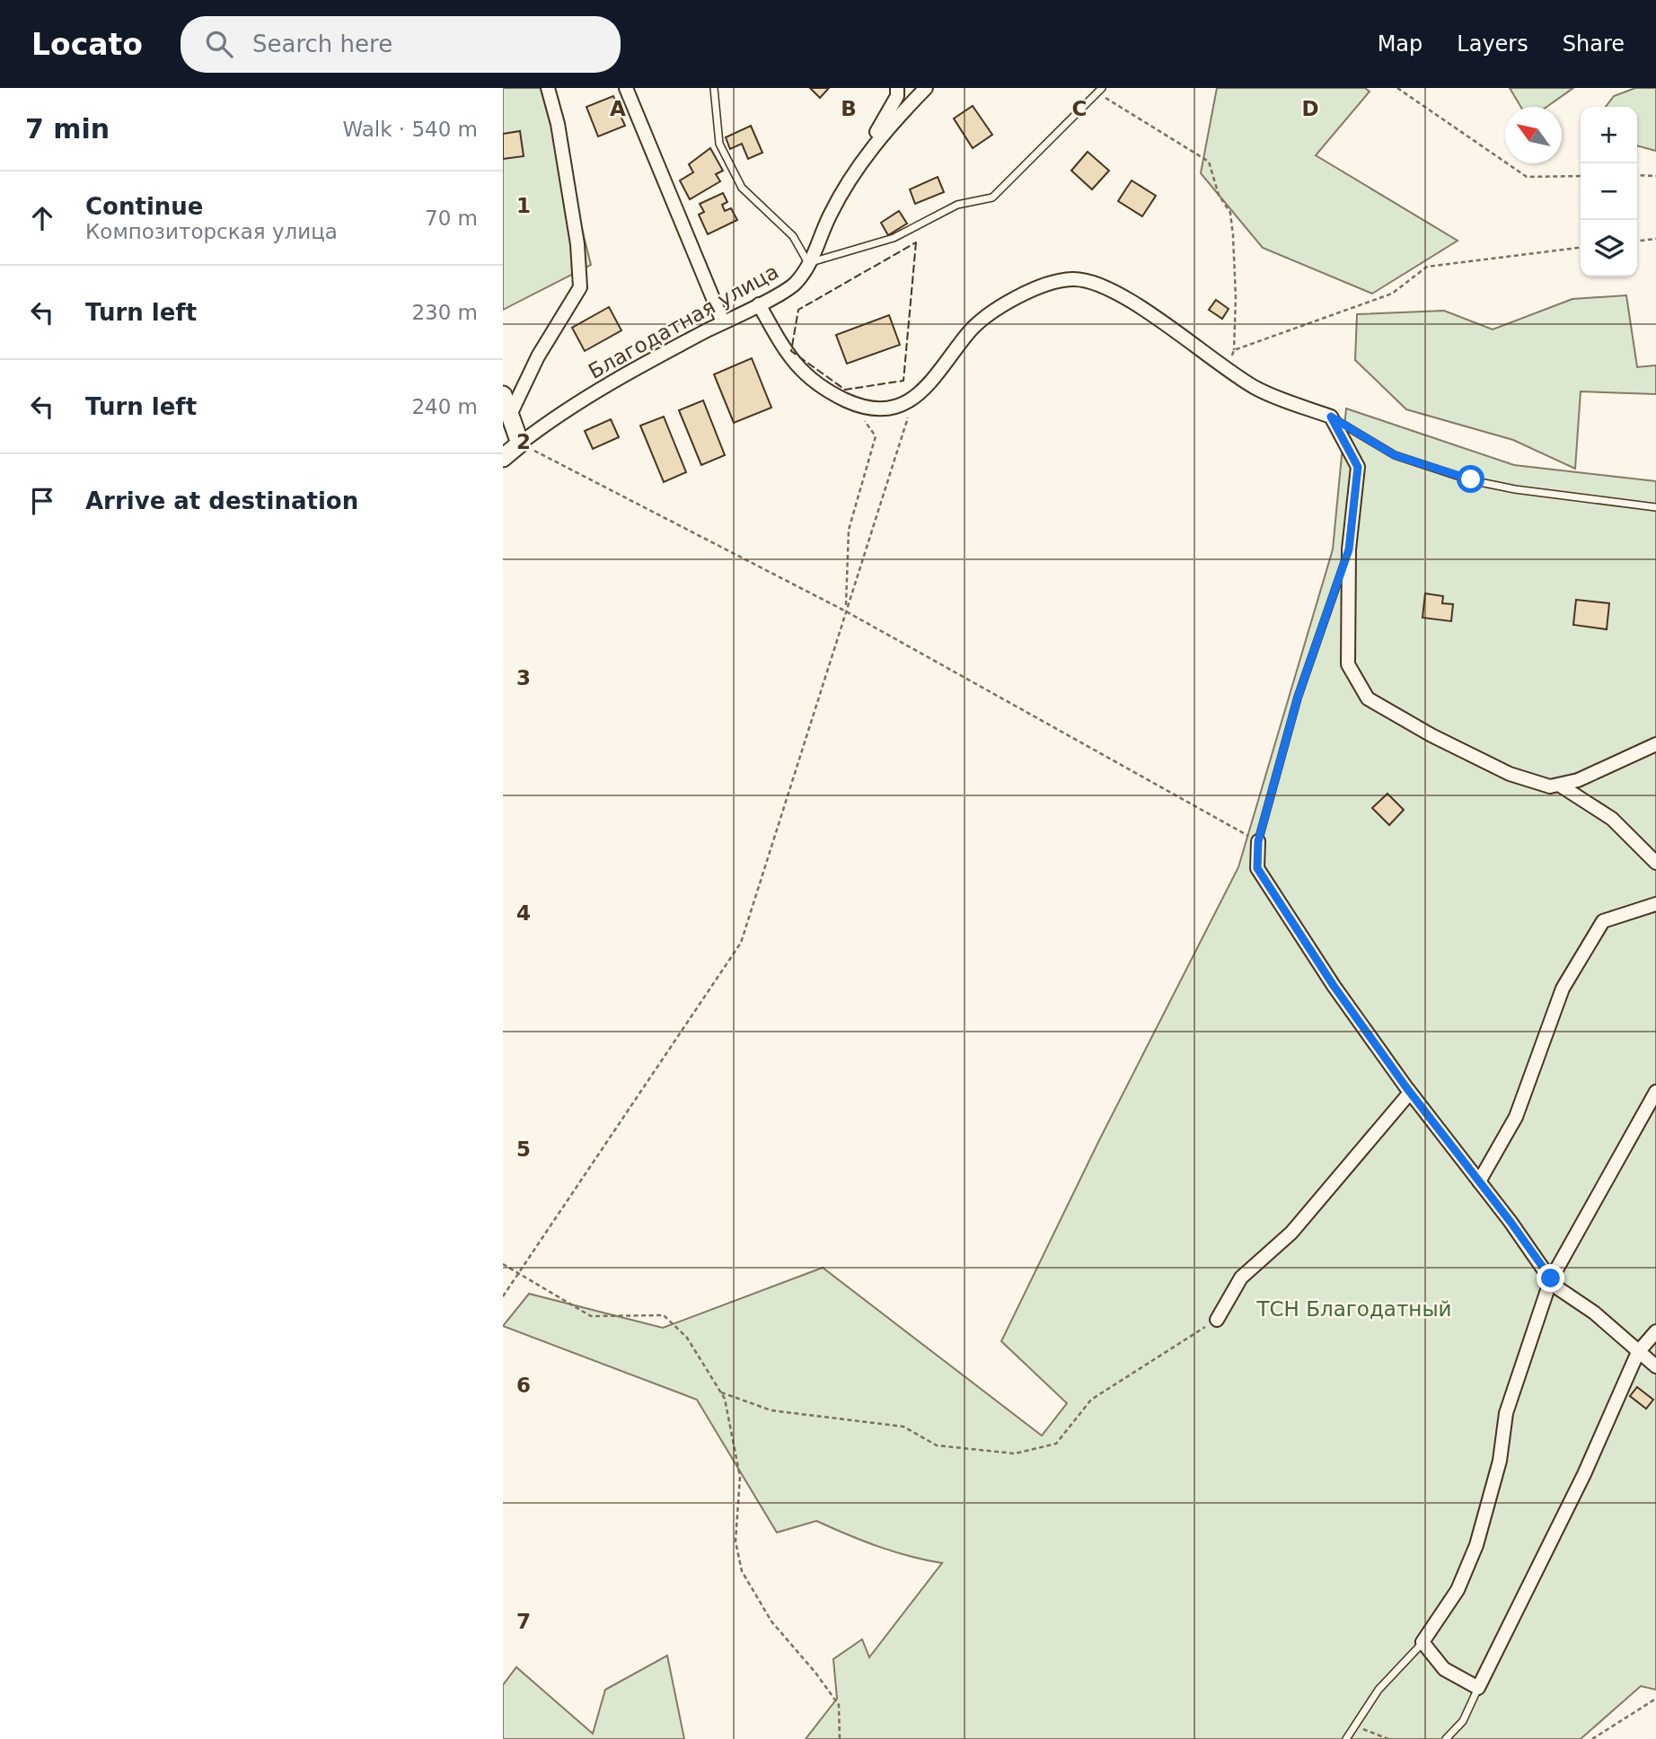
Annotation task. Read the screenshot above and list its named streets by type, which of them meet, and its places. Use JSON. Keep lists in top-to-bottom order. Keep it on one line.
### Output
{"streets":{"street":["Благодатная улица"]},"parks":["ТСН Благодатный"],"north":"top left","page":{"header":"Locato","search":"Search here","nav":["Map","Layers","Share"],"heading":["7 min","Walk · 540 m"],"map_buttons":["+","−"],"list":[["Continue","Композиторская улица","70 m"],["Turn left","230 m"],["Turn left","240 m"],"Arrive at destination"]},"grid":{"columns":["A","B","C","D"],"rows":["1","2","3","4","5","6","7"]}}
